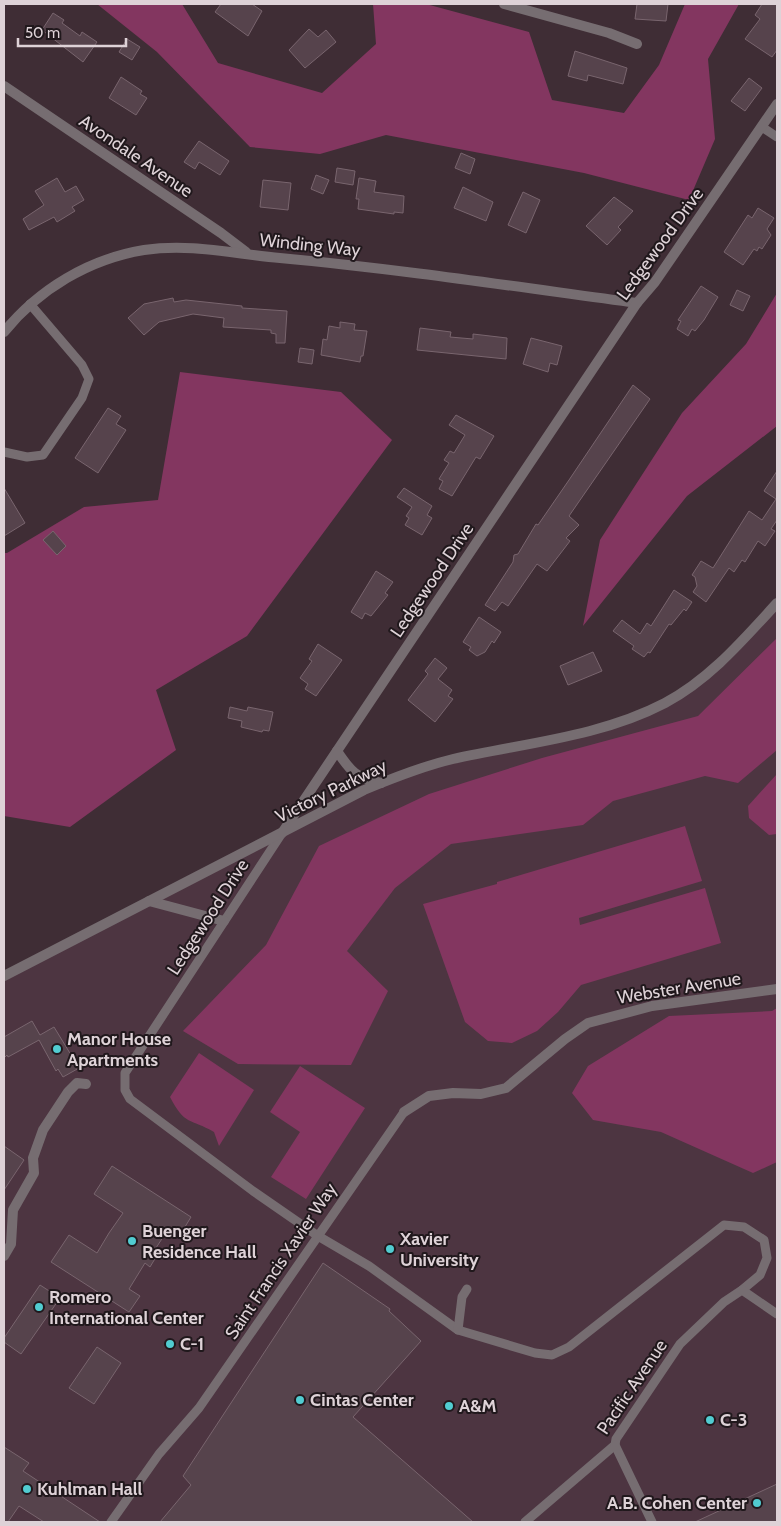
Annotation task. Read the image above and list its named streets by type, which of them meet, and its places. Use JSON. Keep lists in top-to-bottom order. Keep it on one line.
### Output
{"streets":{"street":["Avondale Avenue","Ledgewood Drive","Winding Way","Victory Parkway","Webster Avenue"],"lane":["Saint Francis Xavier Way","Pacific Avenue"]},"crossings":[["Avondale Avenue","Winding Way"],["Ledgewood Drive","Winding Way"],["Ledgewood Drive","Victory Parkway"],["Ledgewood Drive","Pacific Avenue"],["Webster Avenue","Saint Francis Xavier Way"],["Saint Francis Xavier Way","Pacific Avenue"]],"places":["Manor House Apartments","Buenger Residence Hall","Xavier University","Romero International Center","C-1","Cintas Center","A&M","C-3","Kuhlman Hall","A.B. Cohen Center"],"scale_bar":"50 m"}
